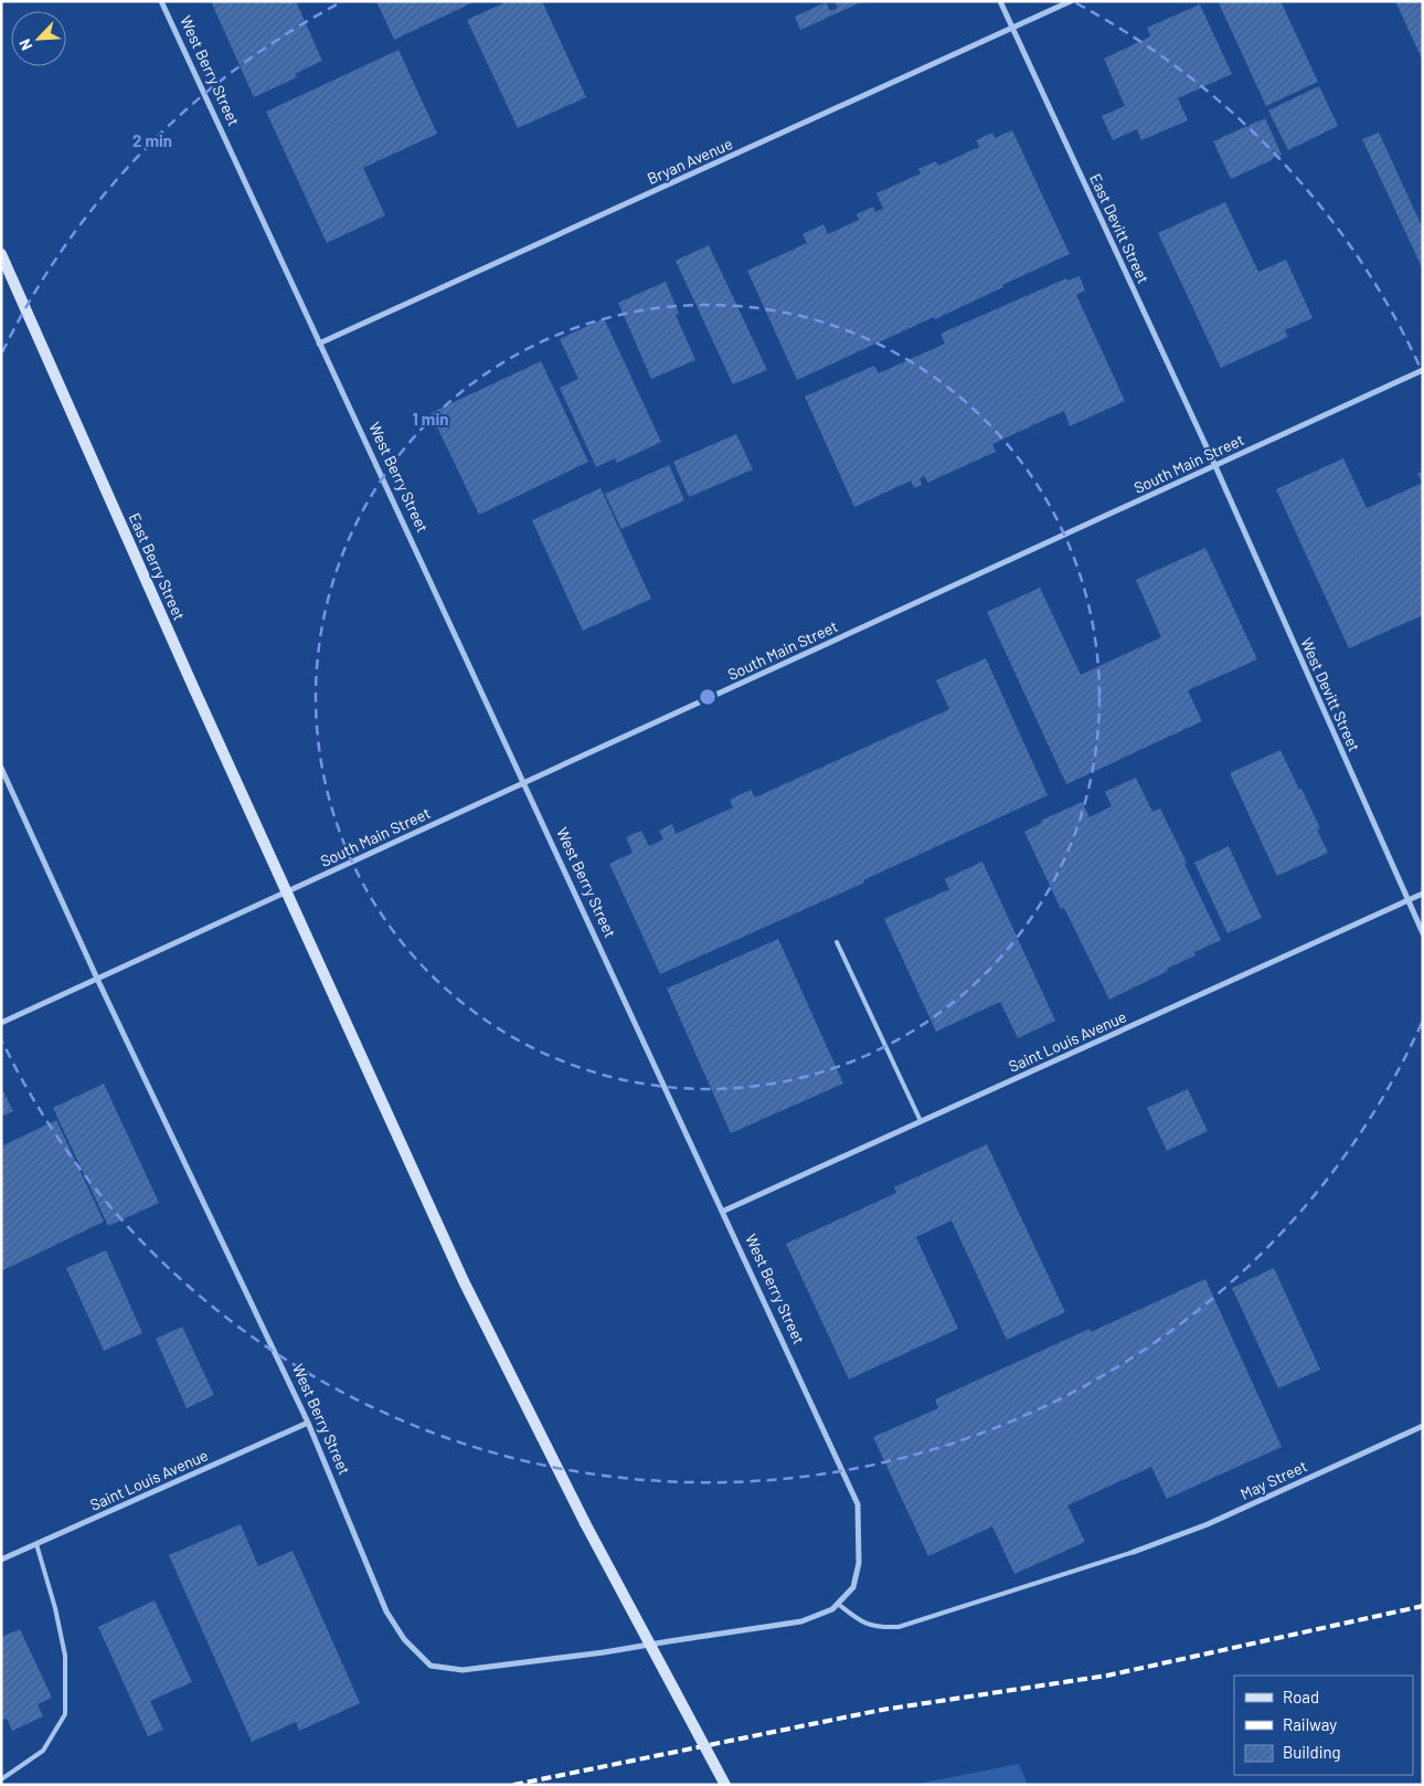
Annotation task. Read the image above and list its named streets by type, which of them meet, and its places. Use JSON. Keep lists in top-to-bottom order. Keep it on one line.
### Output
{"streets":{"main road":["East Berry Street"],"street":["West Berry Street","Bryan Avenue","East Devitt Street","South Main Street","West Devitt Street","Saint Louis Avenue","May Street"]},"crossings":[["West Berry Street","Bryan Avenue"],["West Berry Street","South Main Street"],["West Berry Street","Saint Louis Avenue"],["Bryan Avenue","East Devitt Street"],["East Devitt Street","South Main Street"],["East Devitt Street","West Devitt Street"],["South Main Street","East Berry Street"],["South Main Street","West Devitt Street"],["West Devitt Street","Saint Louis Avenue"]],"legend":["Road","Railway","Building"],"north":"bottom left","rings":["2 min","1 min"]}
